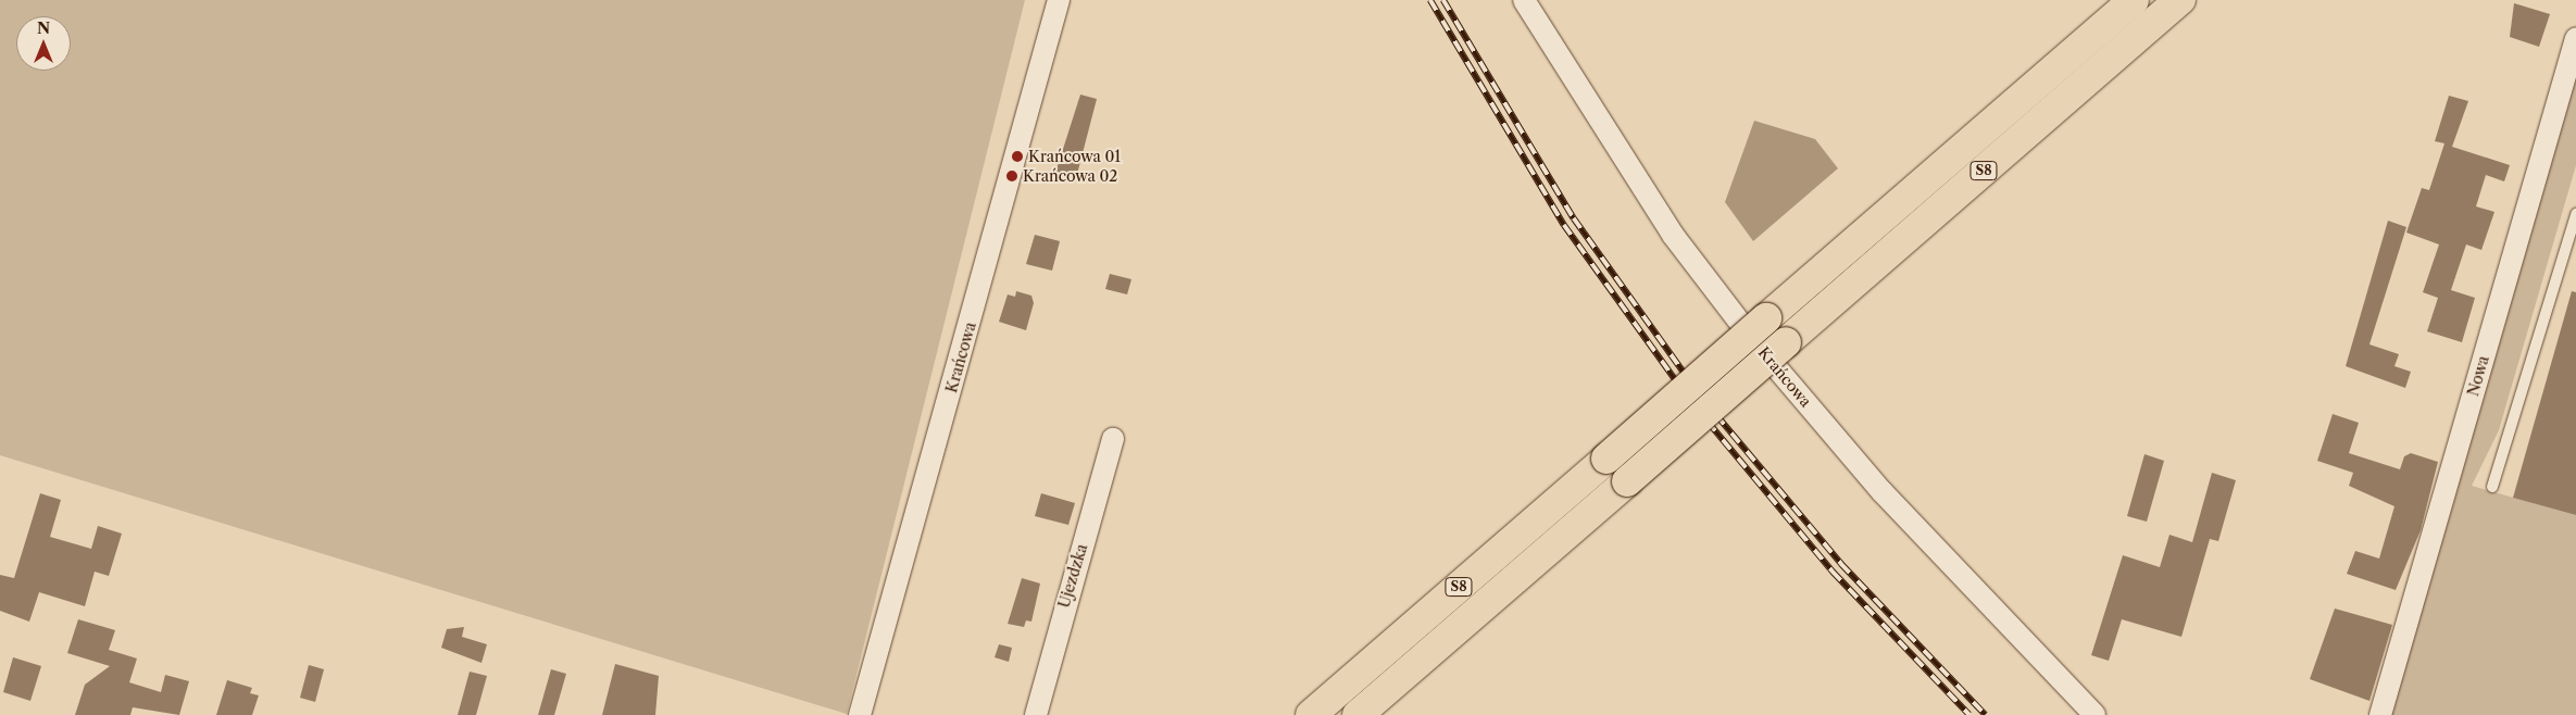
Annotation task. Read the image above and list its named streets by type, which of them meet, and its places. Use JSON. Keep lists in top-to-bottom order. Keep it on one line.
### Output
{"streets":{"highway":["S8"],"street":["Krańcowa","Nowa","Ujezdzka"]},"places":["Krańcowa 01","Krańcowa 02"],"north":"top"}
